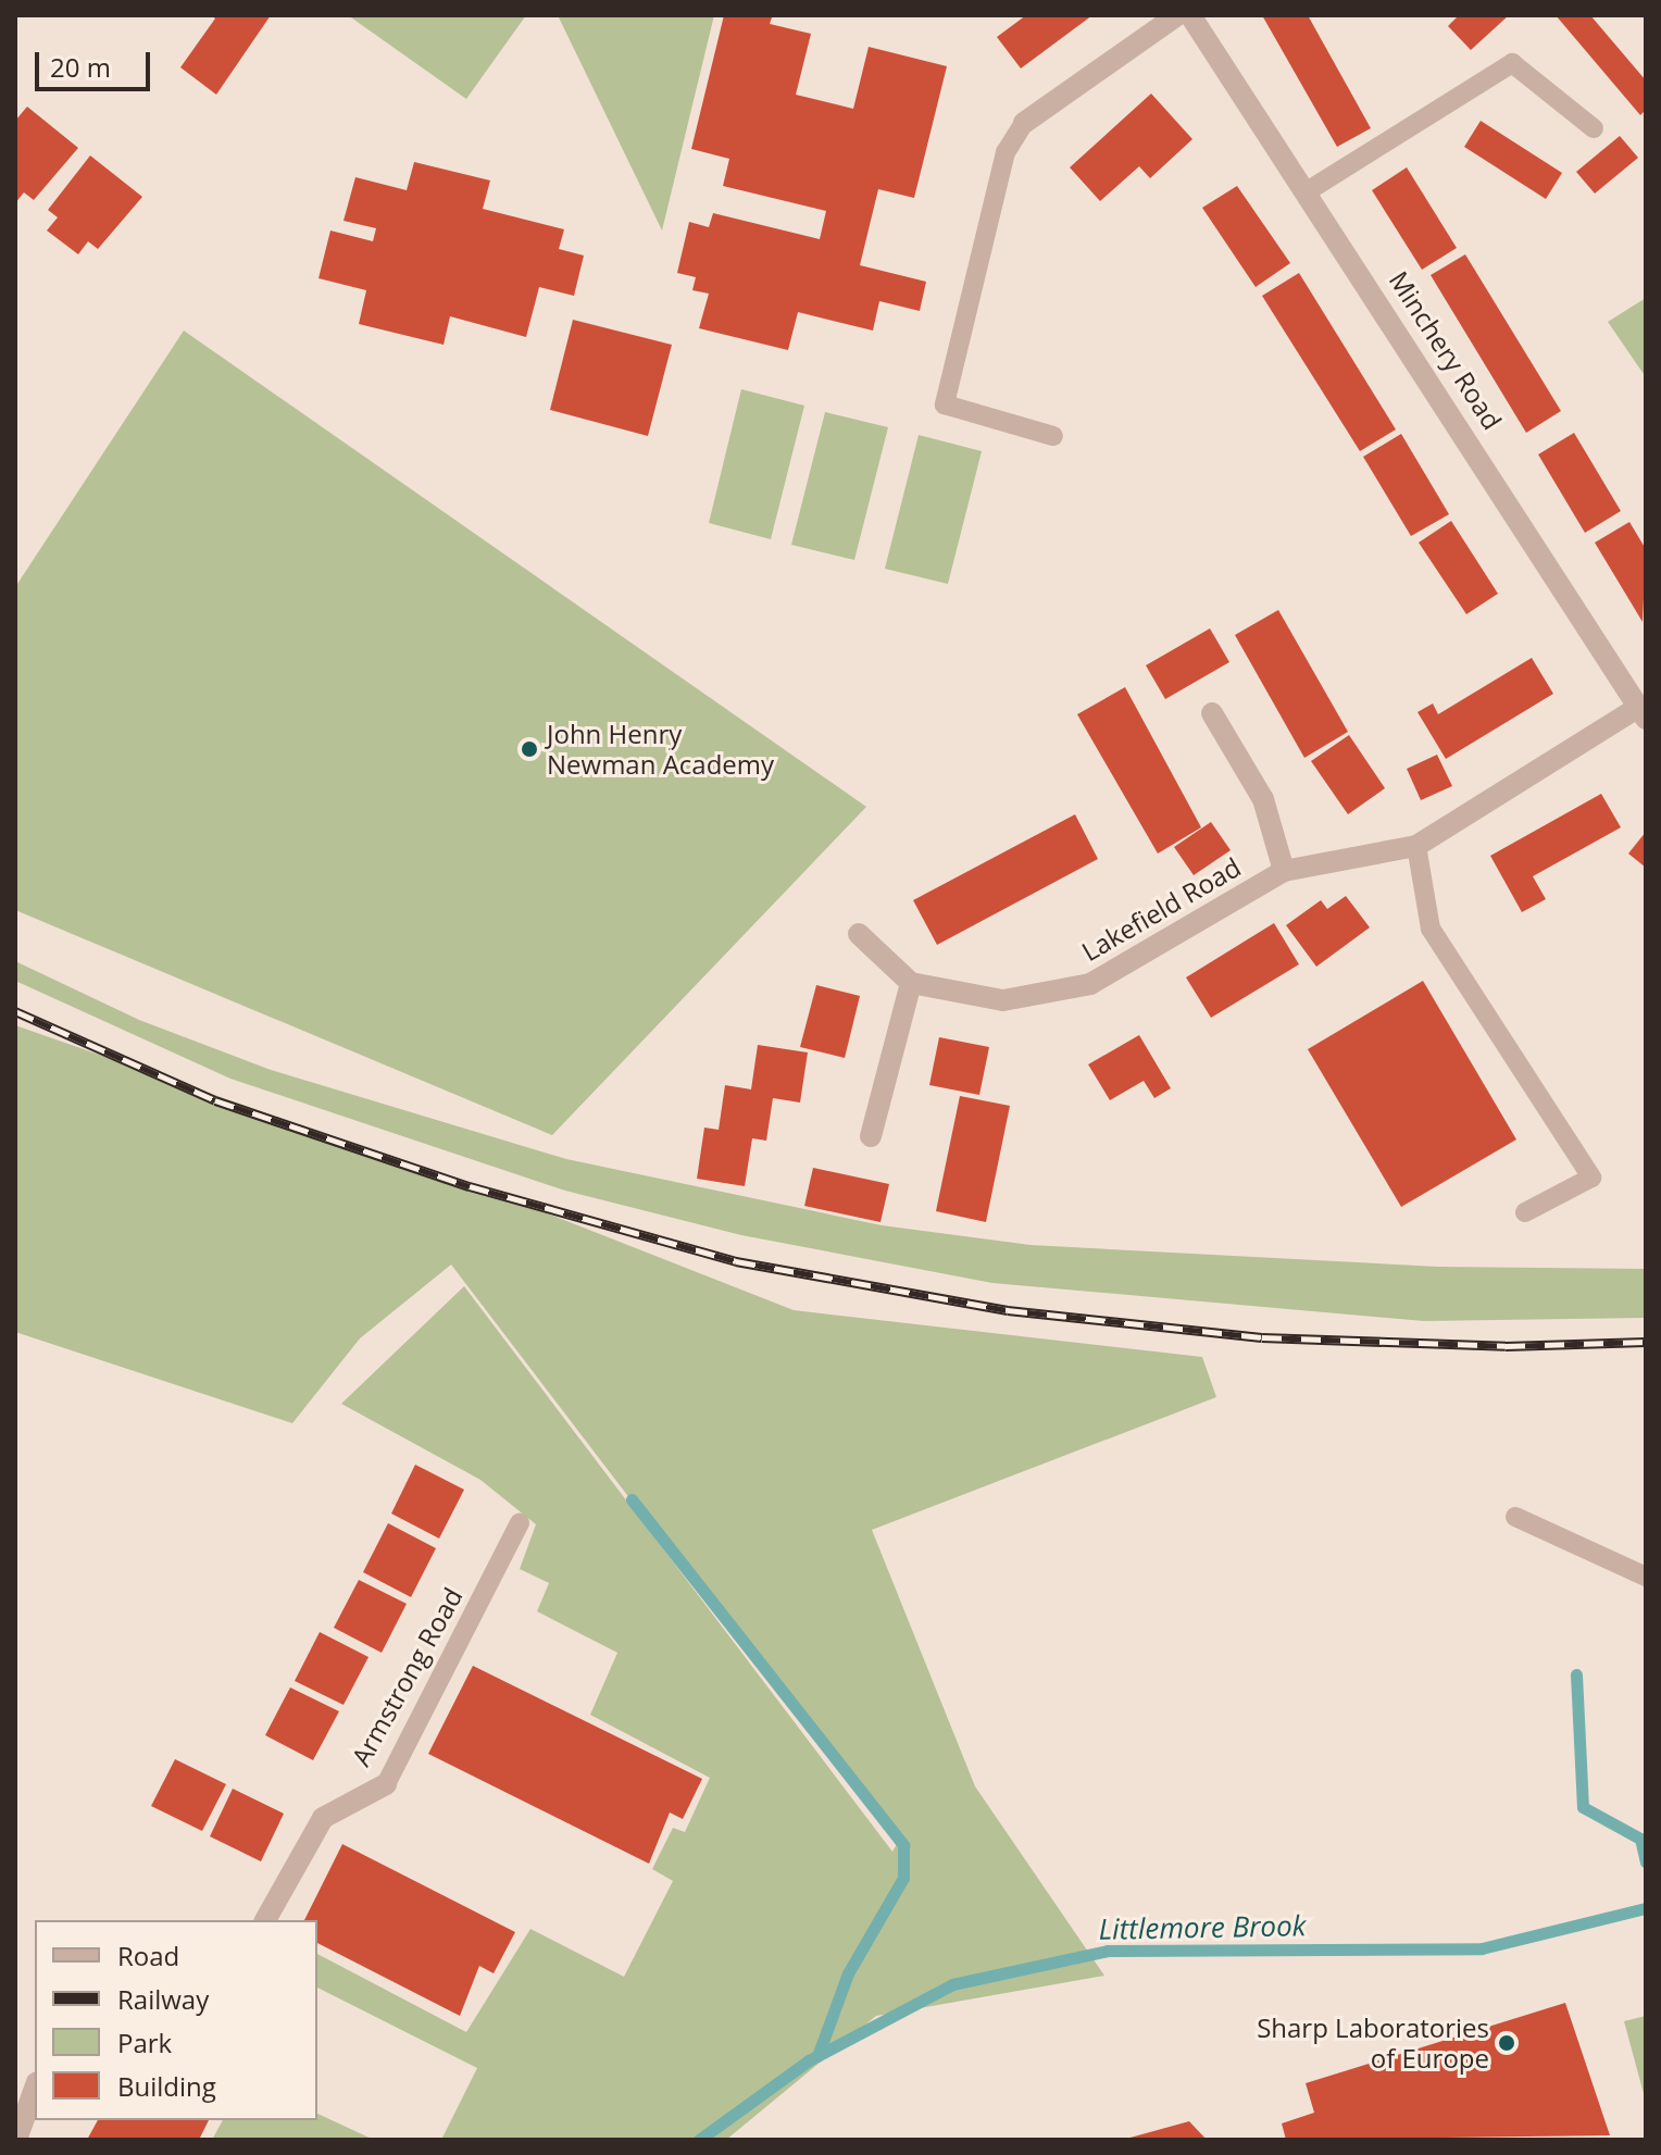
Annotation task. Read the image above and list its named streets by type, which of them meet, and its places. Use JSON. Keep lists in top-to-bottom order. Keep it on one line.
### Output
{"streets":{"street":["Minchery Road","Lakefield Road","Armstrong Road"]},"crossings":[["Minchery Road","Lakefield Road"]],"water":["Littlemore Brook"],"places":["John Henry Newman Academy","Sharp Laboratories of Europe"],"legend":["Road","Railway","Park","Building"],"scale_bar":"20 m"}
